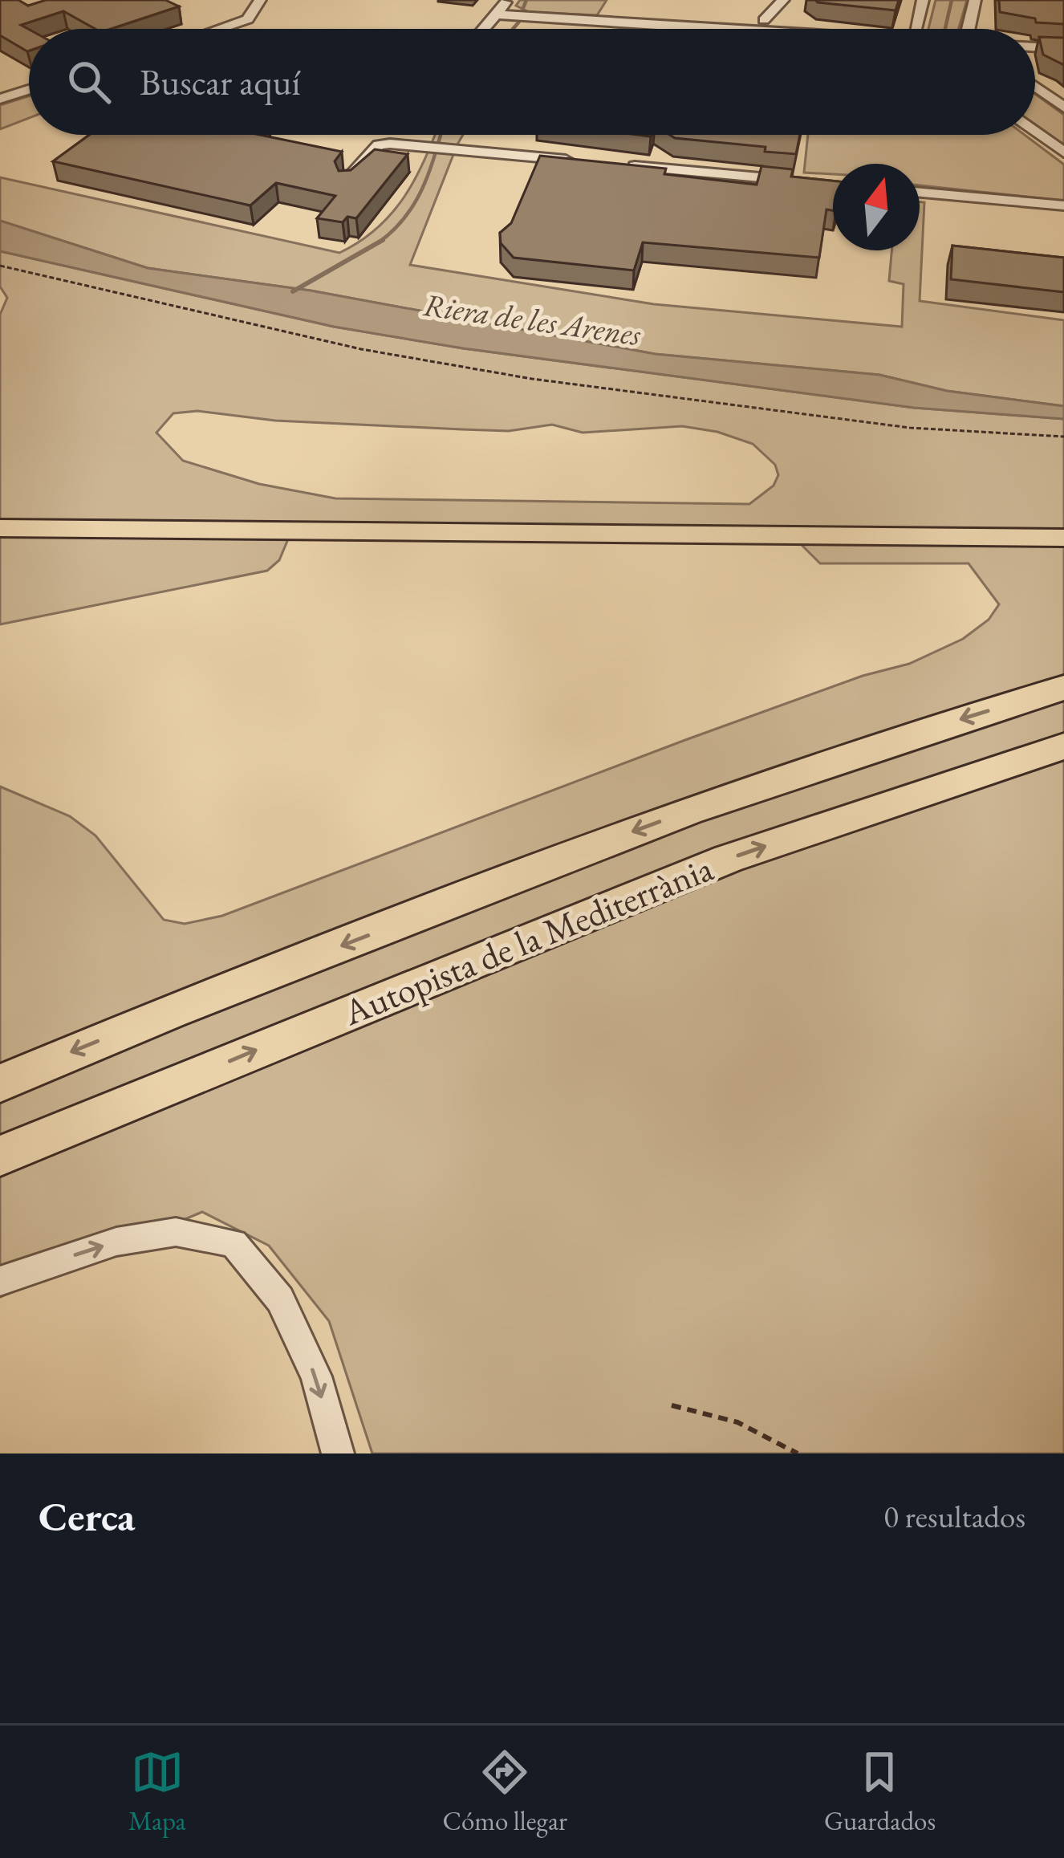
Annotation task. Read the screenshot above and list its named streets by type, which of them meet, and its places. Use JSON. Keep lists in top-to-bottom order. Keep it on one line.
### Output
{"streets":{"highway":["Autopista de la Mediterrània"]},"water":["Riera de les Arenes"],"north":"top","page":{"search":"Buscar aquí","heading":["Cerca","0 resultados"],"nav":["Mapa","Cómo llegar","Guardados"]}}
